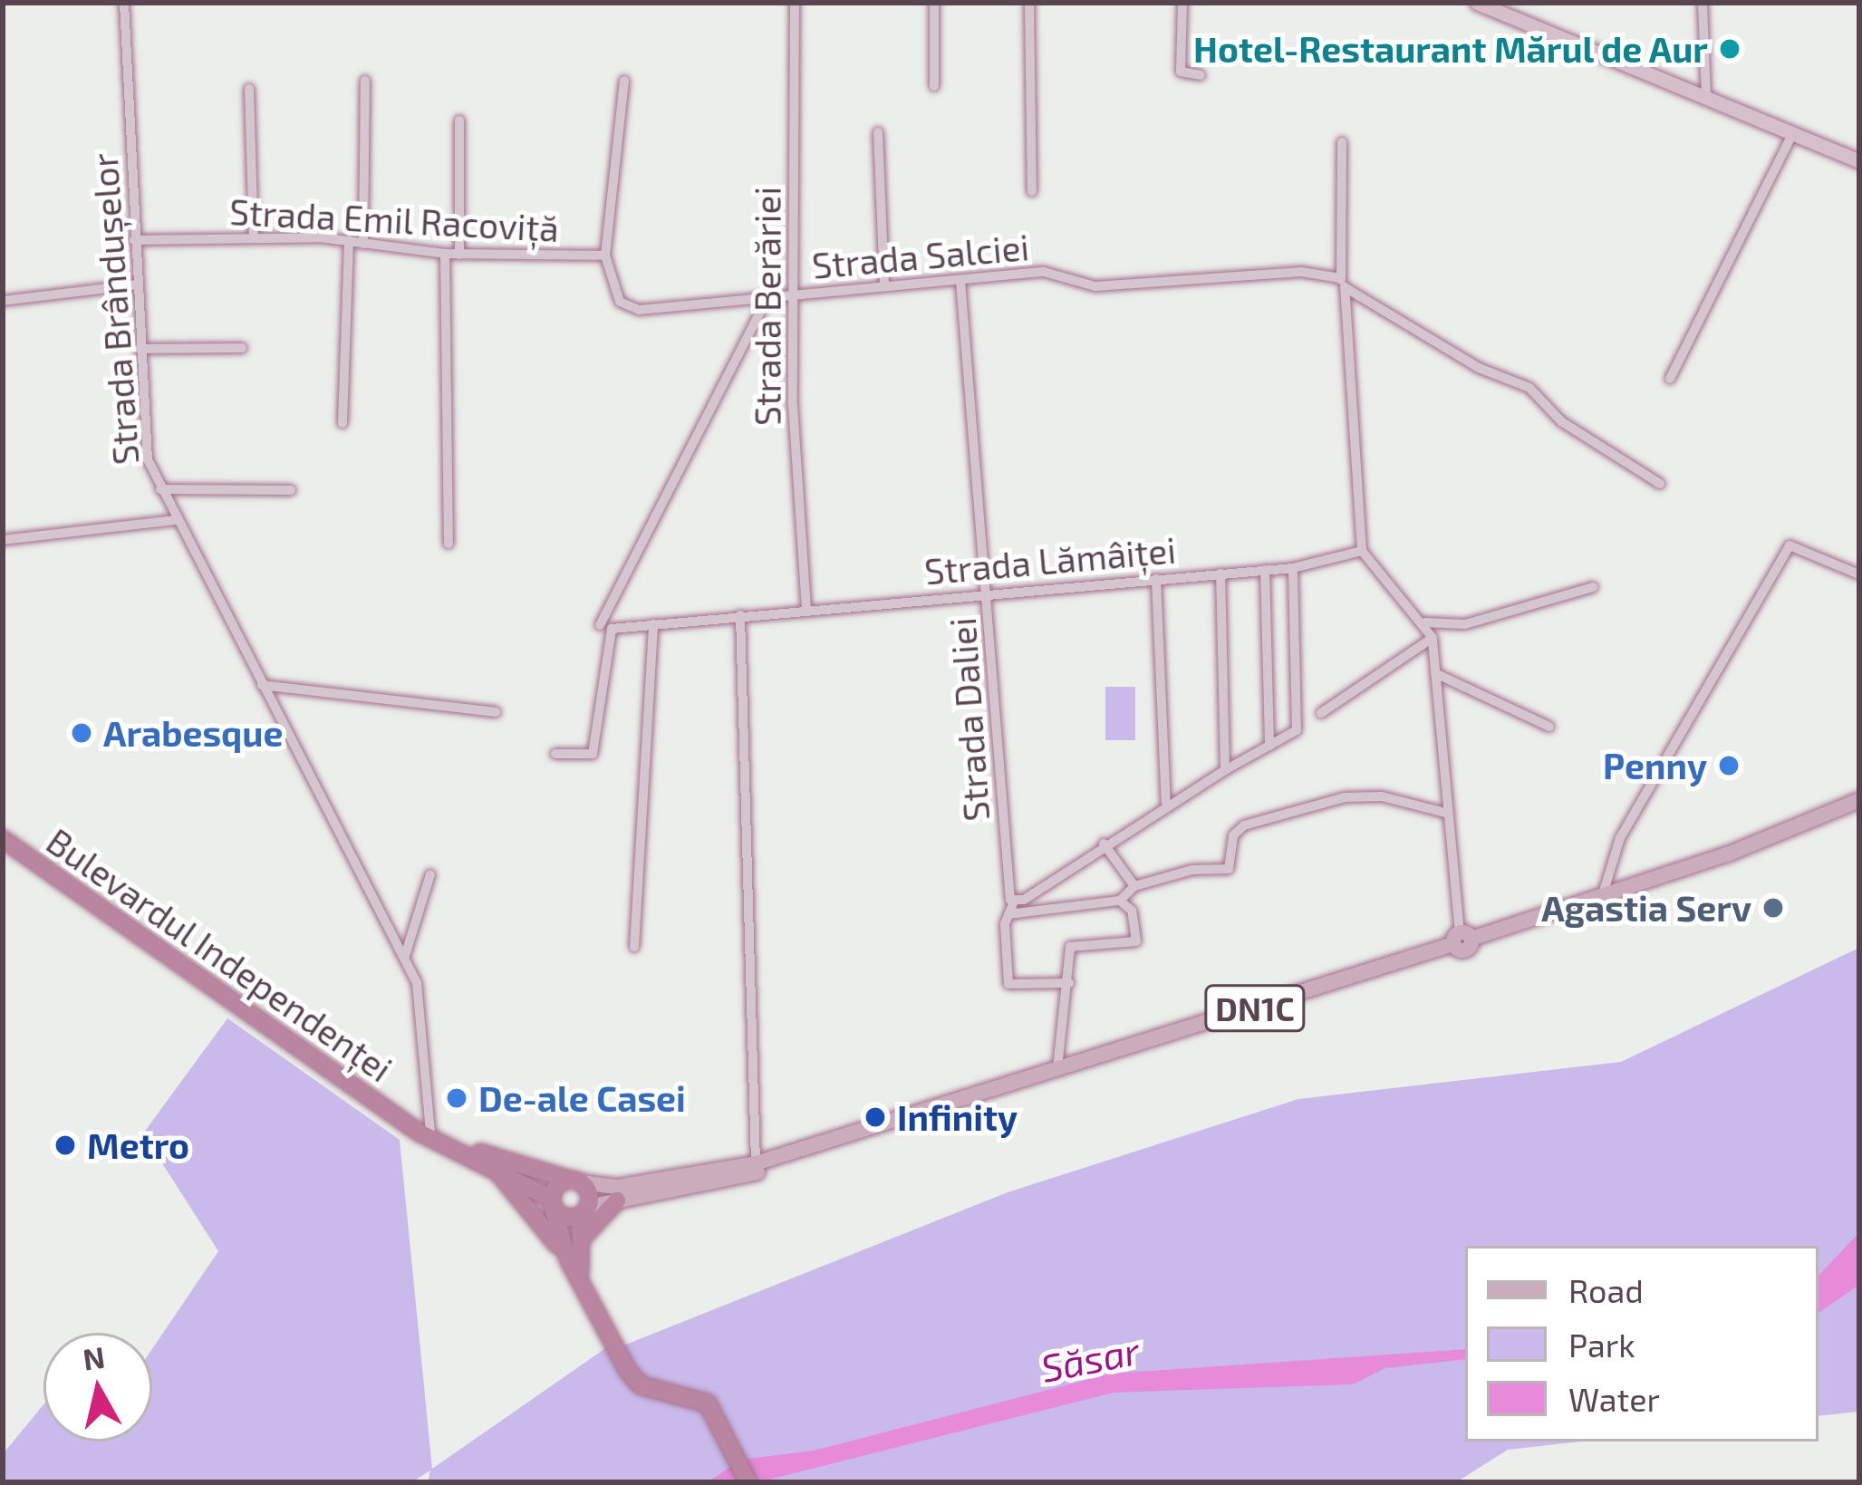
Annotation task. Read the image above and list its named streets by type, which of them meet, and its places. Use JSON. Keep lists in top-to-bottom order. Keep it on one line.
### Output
{"streets":{"highway":["Bulevardul Independenței","DN1C"],"street":["Strada Emil Racoviță","Strada Salciei","Strada Berăriei","Strada Brândușelor","Strada Lămâiței","Strada Daliei"]},"crossings":[["Strada Emil Racoviță","Strada Salciei"],["Strada Emil Racoviță","Strada Brândușelor"],["Strada Salciei","Strada Berăriei"],["Strada Salciei","Strada Daliei"],["Strada Berăriei","Strada Lămâiței"],["Strada Brândușelor","Bulevardul Independenței"],["Strada Lămâiței","Strada Daliei"],["Bulevardul Independenței","DN1C"]],"water":["Săsar"],"places":["Hotel-Restaurant Mărul de Aur","Arabesque","Penny","Agastia Serv","De-ale Casei","Infinity","Metro"],"legend":["Road","Park","Water"],"north":"top"}
